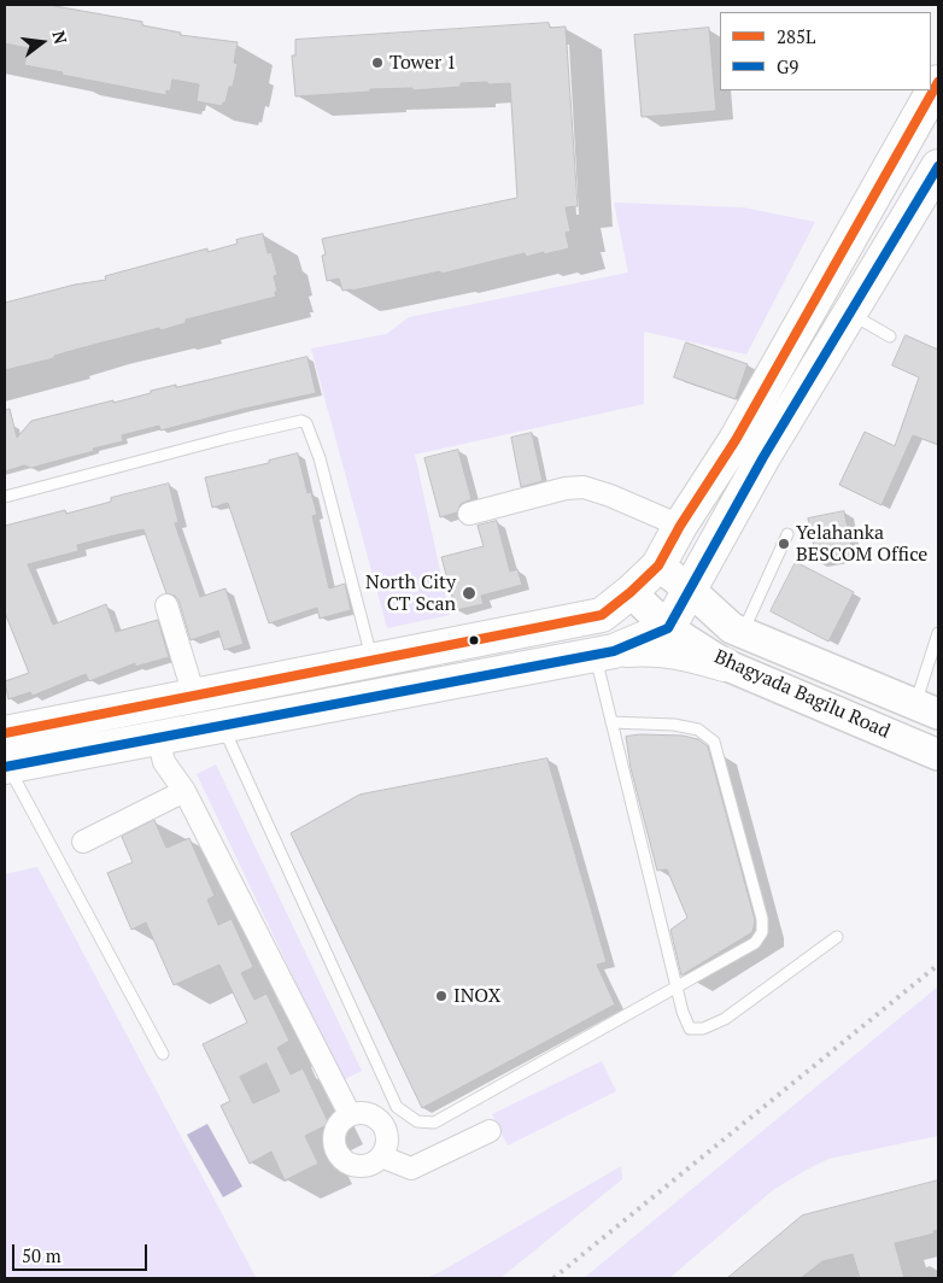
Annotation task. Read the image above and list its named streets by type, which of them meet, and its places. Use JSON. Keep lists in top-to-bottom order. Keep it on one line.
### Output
{"streets":{"main road":["Bhagyada Bagilu Road"]},"places":["Tower 1","Yelahanka BESCOM Office","North City CT Scan","INOX"],"lines":["transit line 285L","transit line G9"],"legend":["285L","G9"],"scale_bar":"50 m","north":"right"}
